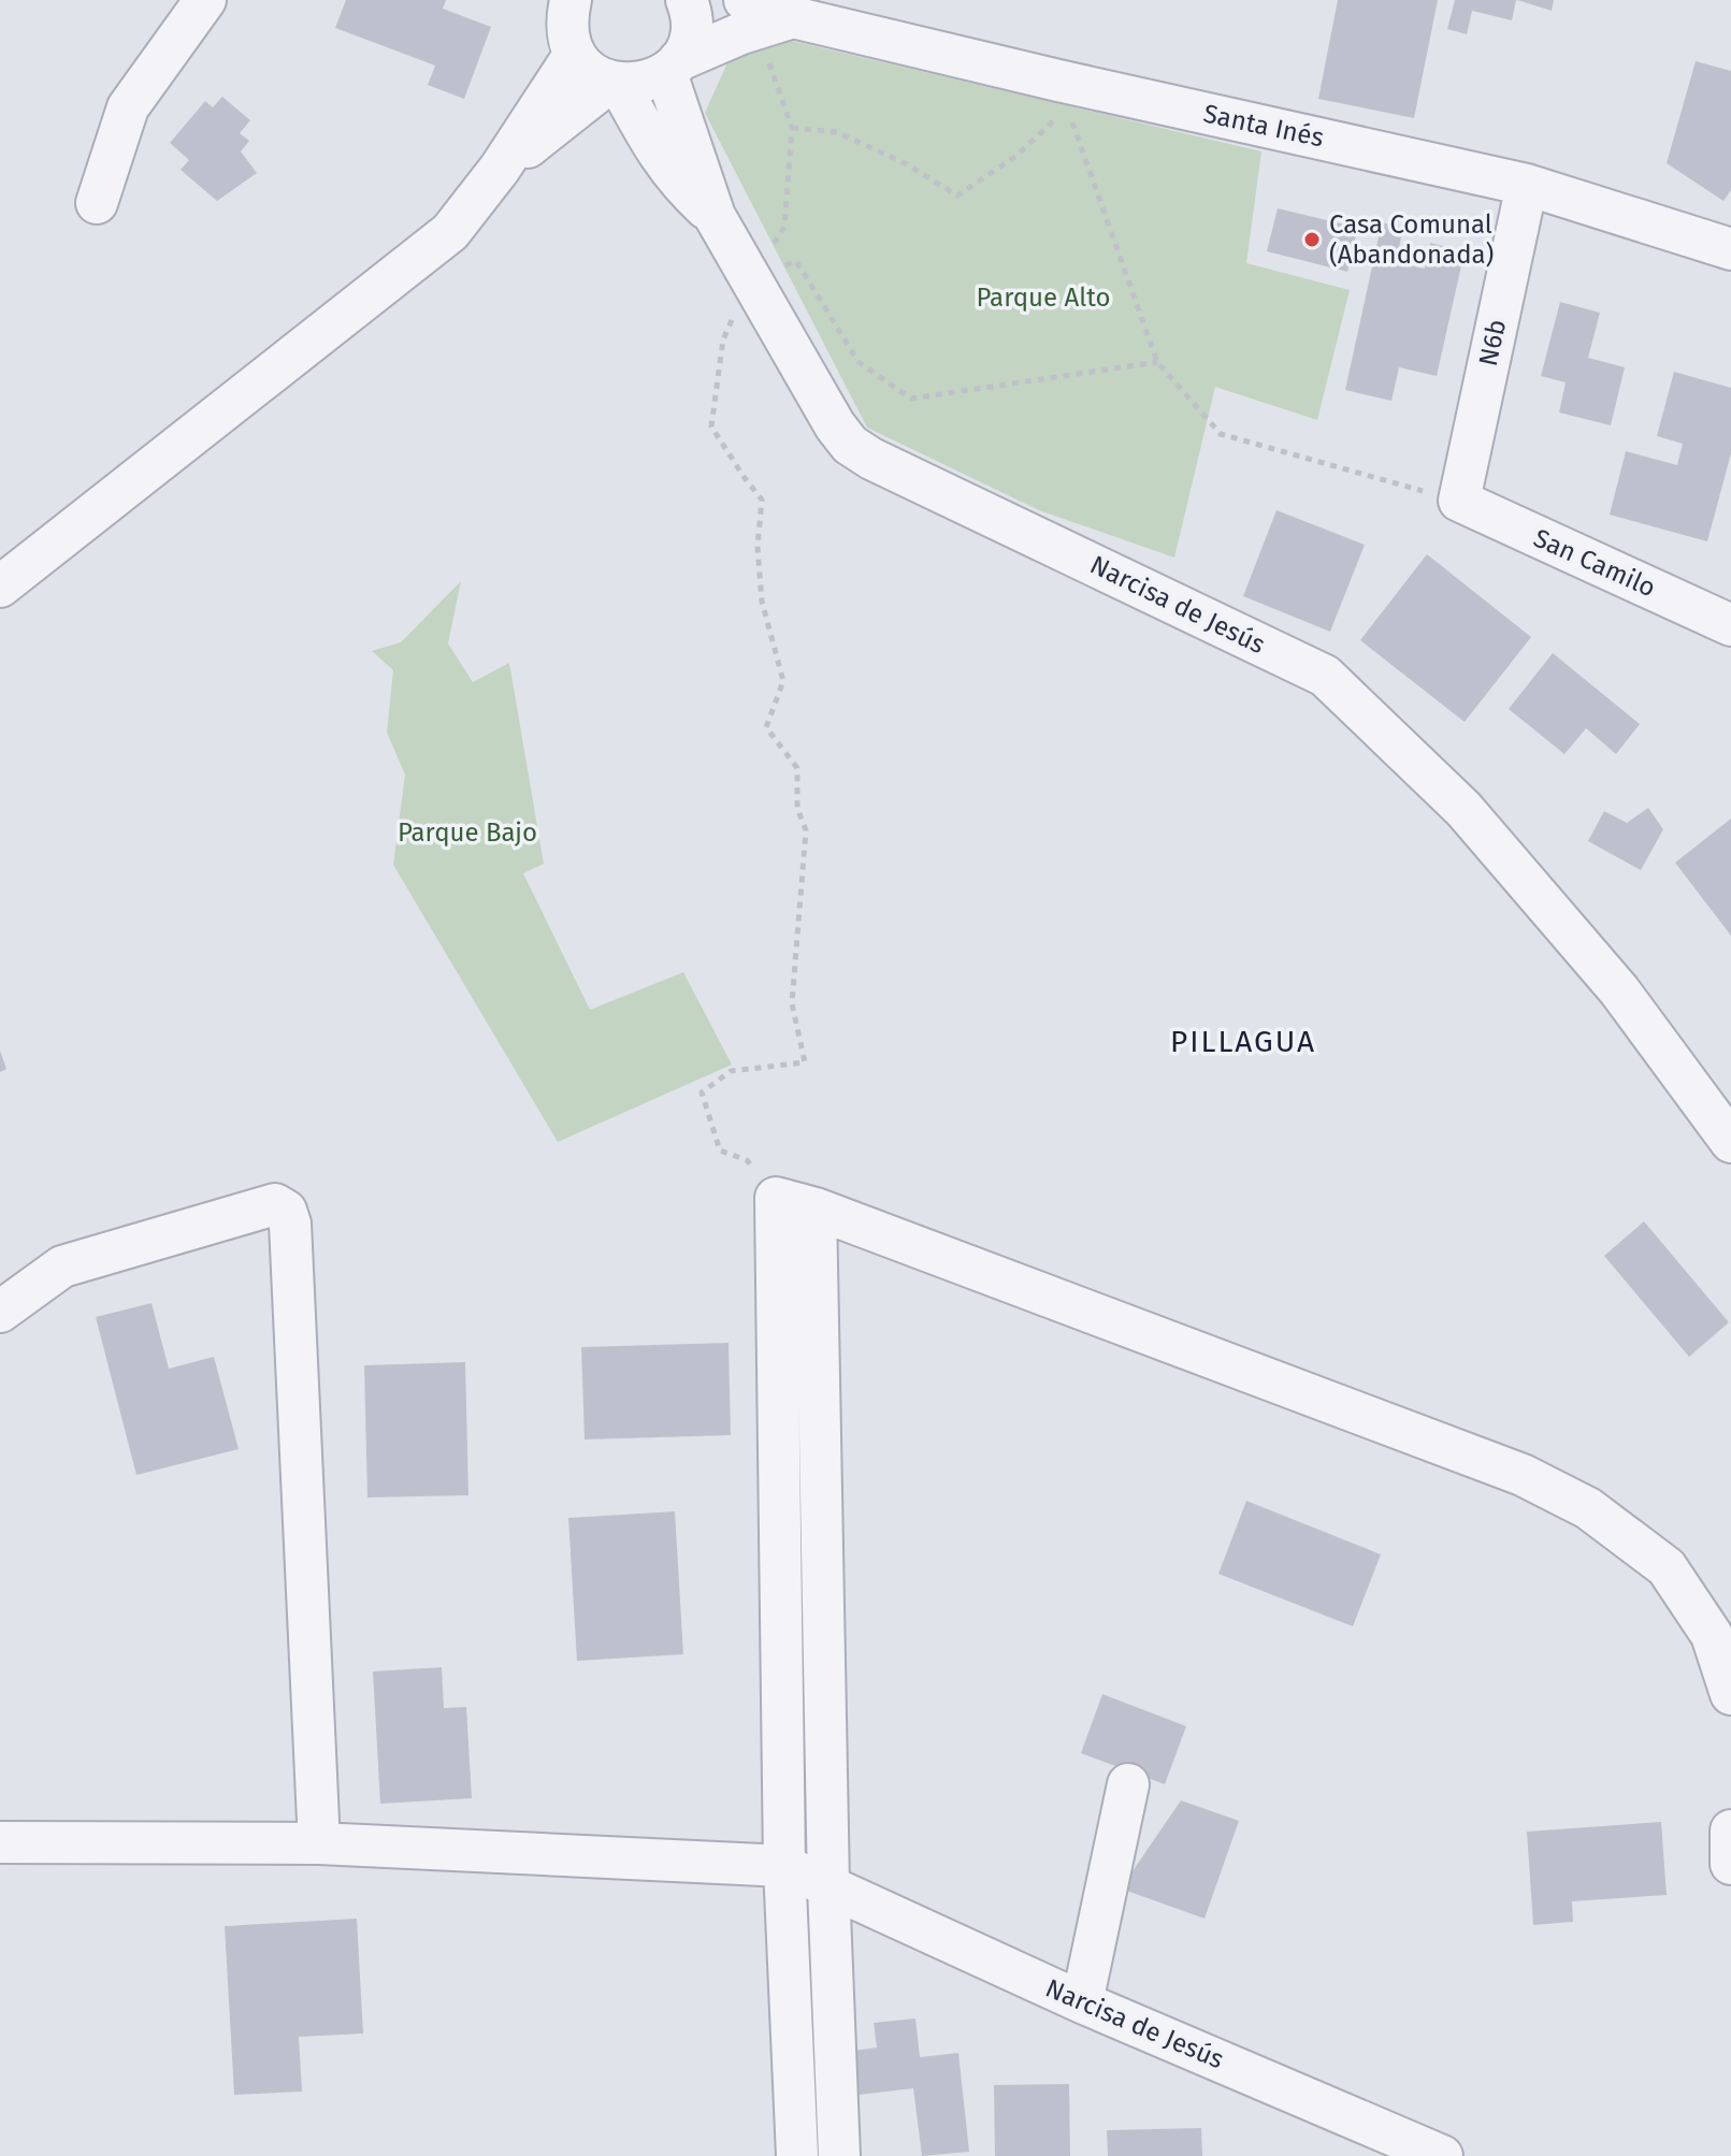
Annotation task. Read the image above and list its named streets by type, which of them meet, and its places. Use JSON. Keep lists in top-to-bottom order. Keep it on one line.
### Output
{"streets":{"street":["Santa Inés","N6b","San Camilo","Narcisa de Jesús"]},"crossings":[["Santa Inés","N6b"],["N6b","San Camilo"]],"districts":["PILLAGUA"],"parks":["Parque Alto","Parque Bajo"],"places":["Casa Comunal (Abandonada)"]}
